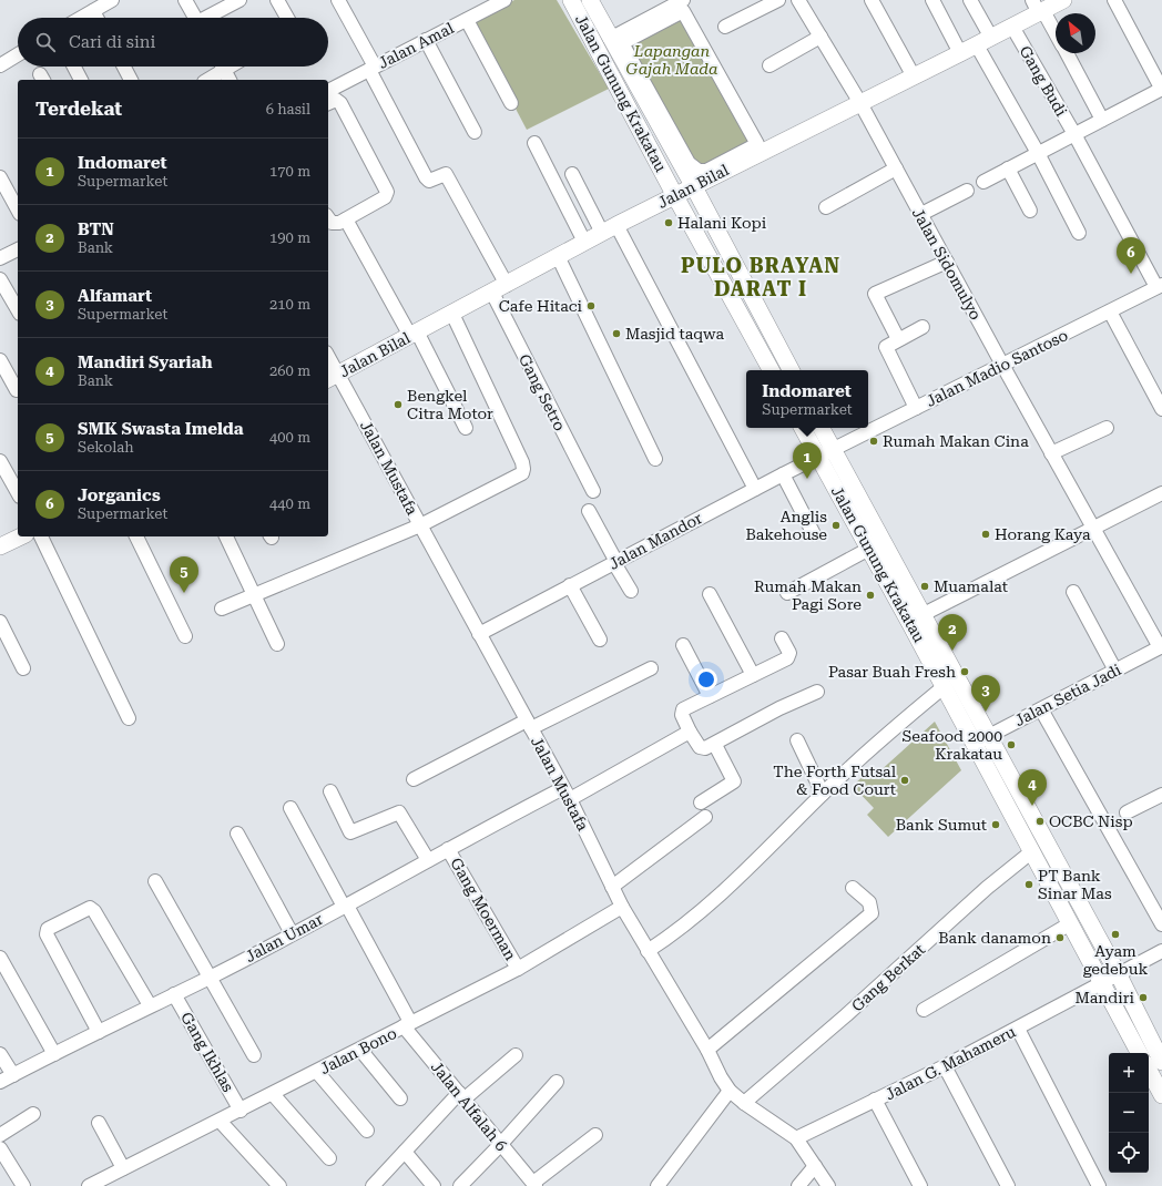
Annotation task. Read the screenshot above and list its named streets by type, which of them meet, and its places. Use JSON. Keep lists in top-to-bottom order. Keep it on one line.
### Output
{"streets":{"main road":["Jalan Gunung Krakatau","Jalan Bilal"],"street":["Jalan Amal","Gang Budi","Jalan Sidomulyo","Jalan Madio Santoso","Gang Setro","Jalan Mustafa","Jalan Mandor","Jalan Setia Jadi","Gang Moerman","Jalan Umar","Gang Berkat","Jalan Bono","Gang Ikhlas","Jalan G. Mahameru","Jalan Alfalah 6"]},"crossings":[["Gang Budi","Jalan Bilal"],["Gang Budi","Jalan Madio Santoso"],["Jalan Gunung Krakatau","Jalan Bilal"],["Jalan Gunung Krakatau","Jalan Madio Santoso"],["Jalan Gunung Krakatau","Jalan Mandor"],["Jalan Gunung Krakatau","Jalan Setia Jadi"],["Jalan Gunung Krakatau","Gang Berkat"],["Jalan Gunung Krakatau","Jalan G. Mahameru"],["Jalan Bilal","Jalan Sidomulyo"],["Jalan Bilal","Gang Setro"],["Jalan Bilal","Jalan Mustafa"],["Jalan Sidomulyo","Jalan Madio Santoso"],["Jalan Sidomulyo","Jalan Setia Jadi"],["Jalan Madio Santoso","Jalan Mandor"],["Jalan Mustafa","Jalan Mandor"],["Jalan Mustafa","Jalan Umar"],["Jalan Mustafa","Gang Berkat"],["Jalan Mustafa","Jalan Bono"],["Jalan Mustafa","Jalan G. Mahameru"],["Gang Moerman","Jalan Umar"],["Gang Moerman","Jalan Bono"],["Jalan Umar","Gang Ikhlas"],["Jalan Umar","Jalan Alfalah 6"],["Jalan Bono","Gang Ikhlas"],["Jalan Bono","Jalan Alfalah 6"]],"districts":["PULO BRAYAN DARAT I"],"parks":["Lapangan Gajah Mada"],"places":["Halani Kopi","Cafe Hitaci","Masjid taqwa","Bengkel Citra Motor","Rumah Makan Cina","Anglis Bakehouse","Horang Kaya","Muamalat","Rumah Makan Pagi Sore","Pasar Buah Fresh","Seafood 2000 Krakatau","The Forth Futsal & Food Court","OCBC Nisp","Bank Sumut","PT Bank Sinar Mas","Ayam gedebuk","Bank danamon","Mandiri"],"north":"top left","page":{"search":"Cari di sini","heading":["Terdekat","6 hasil"],"list":[{"mark":"1","name":"Indomaret","note":"Supermarket","value":"170 m"},{"mark":"2","name":"BTN","note":"Bank","value":"190 m"},{"mark":"3","name":"Alfamart","note":"Supermarket","value":"210 m"},{"mark":"4","name":"Mandiri Syariah","note":"Bank","value":"260 m"},{"mark":"5","name":"SMK Swasta Imelda","note":"Sekolah","value":"400 m"},{"mark":"6","name":"Jorganics","note":"Supermarket","value":"440 m"}],"pins":["6","1","5","2","3","4"],"popup":["Indomaret","Supermarket"],"map_buttons":["+","−"]}}
